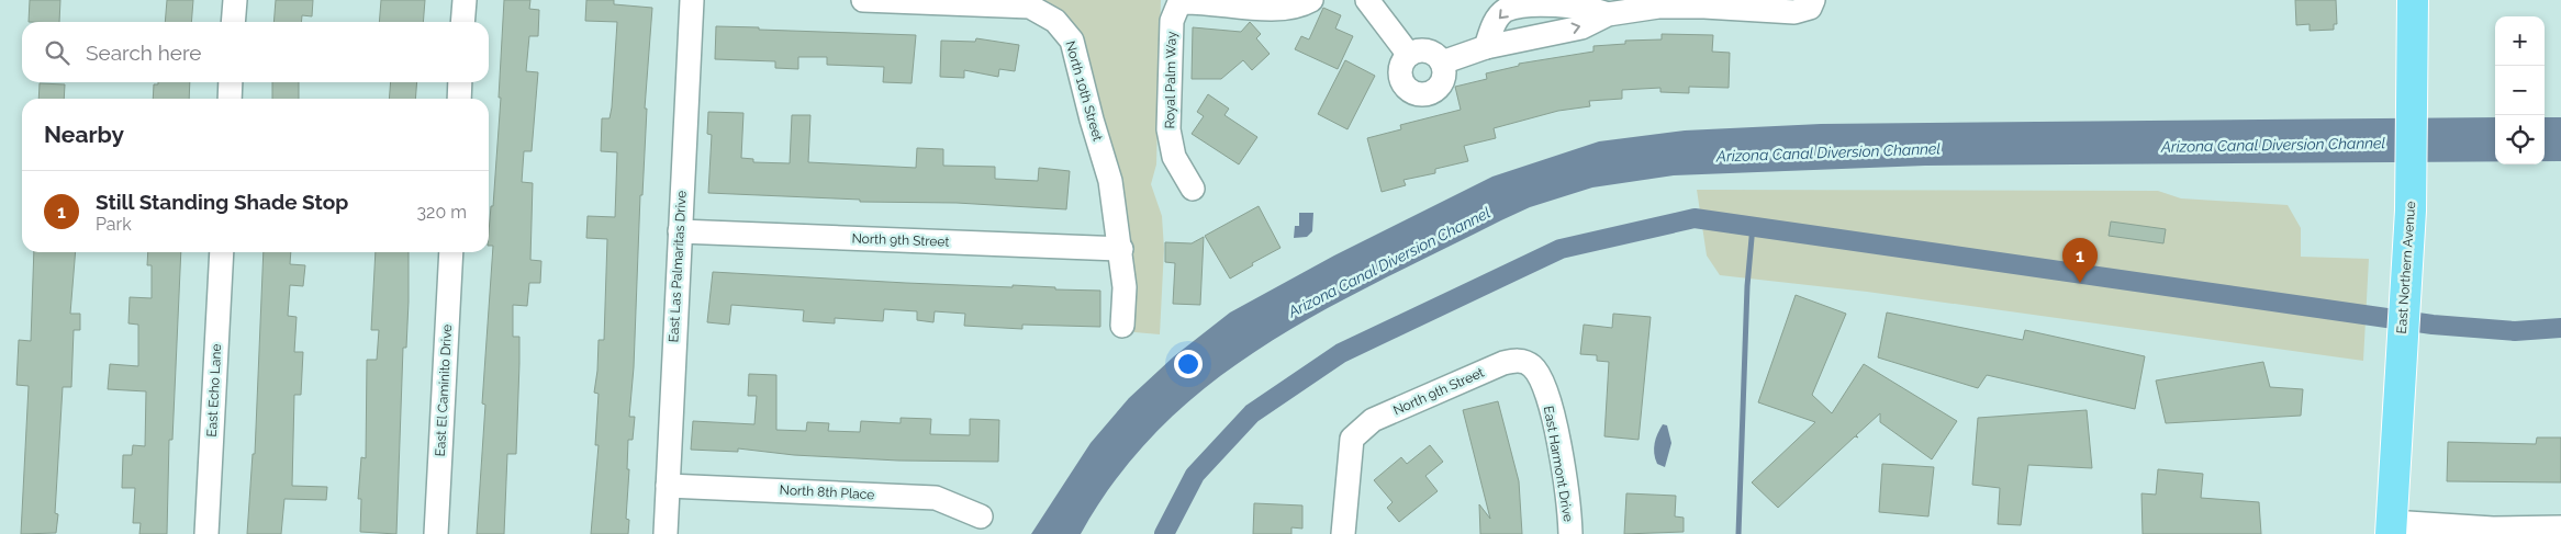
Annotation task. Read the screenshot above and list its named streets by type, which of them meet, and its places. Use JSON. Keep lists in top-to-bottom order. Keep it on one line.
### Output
{"streets":{"main road":["East Northern Avenue"],"street":["Royal Palm Way","North 10th Street","North 9th Street","East Las Palmaritas Drive","East Echo Lane","East El Caminito Drive","East Harmont Drive","North 8th Place"]},"crossings":[["North 10th Street","North 9th Street"],["North 9th Street","East Las Palmaritas Drive"],["North 9th Street","East Harmont Drive"],["East Las Palmaritas Drive","North 8th Place"]],"water":["Arizona Canal Diversion Channel"],"page":{"map_buttons":["+","−"],"search":"Search here","heading":"Nearby","list":[{"mark":"1","name":"Still Standing Shade Stop","note":"Park","value":"320 m"}],"pins":"1"}}
